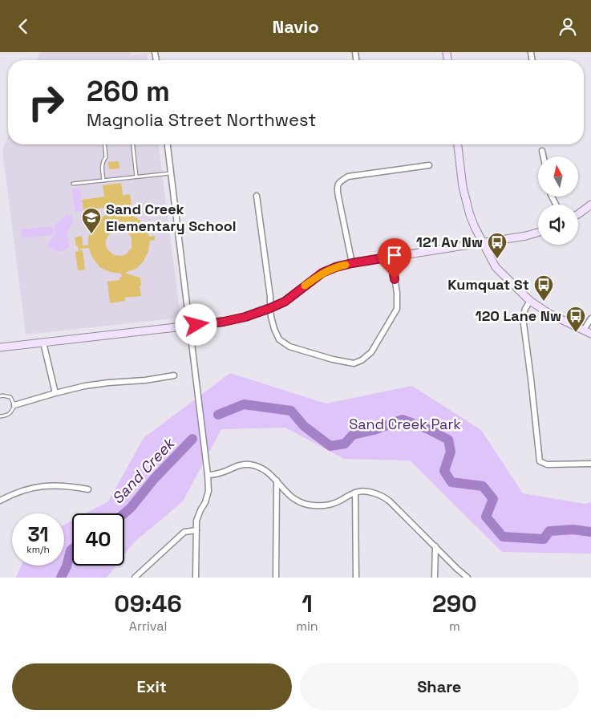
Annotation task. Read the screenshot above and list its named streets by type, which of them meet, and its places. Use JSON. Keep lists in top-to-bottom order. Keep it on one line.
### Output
{"water":["Sand Creek"],"parks":["Sand Creek Park"],"places":{"school or university":["Sand Creek Elementary School"],"bus stop":["121 Av Nw","Kumquat St","120 Lane Nw"]},"north":"top","page":{"header":"Navio","turn":["260 m","Magnolia Street Northwest"],"speed":"31 km/h","limit":"40","eta":["09:46","Arrival","1","min","290","m"],"buttons":["Exit","Share"]}}
